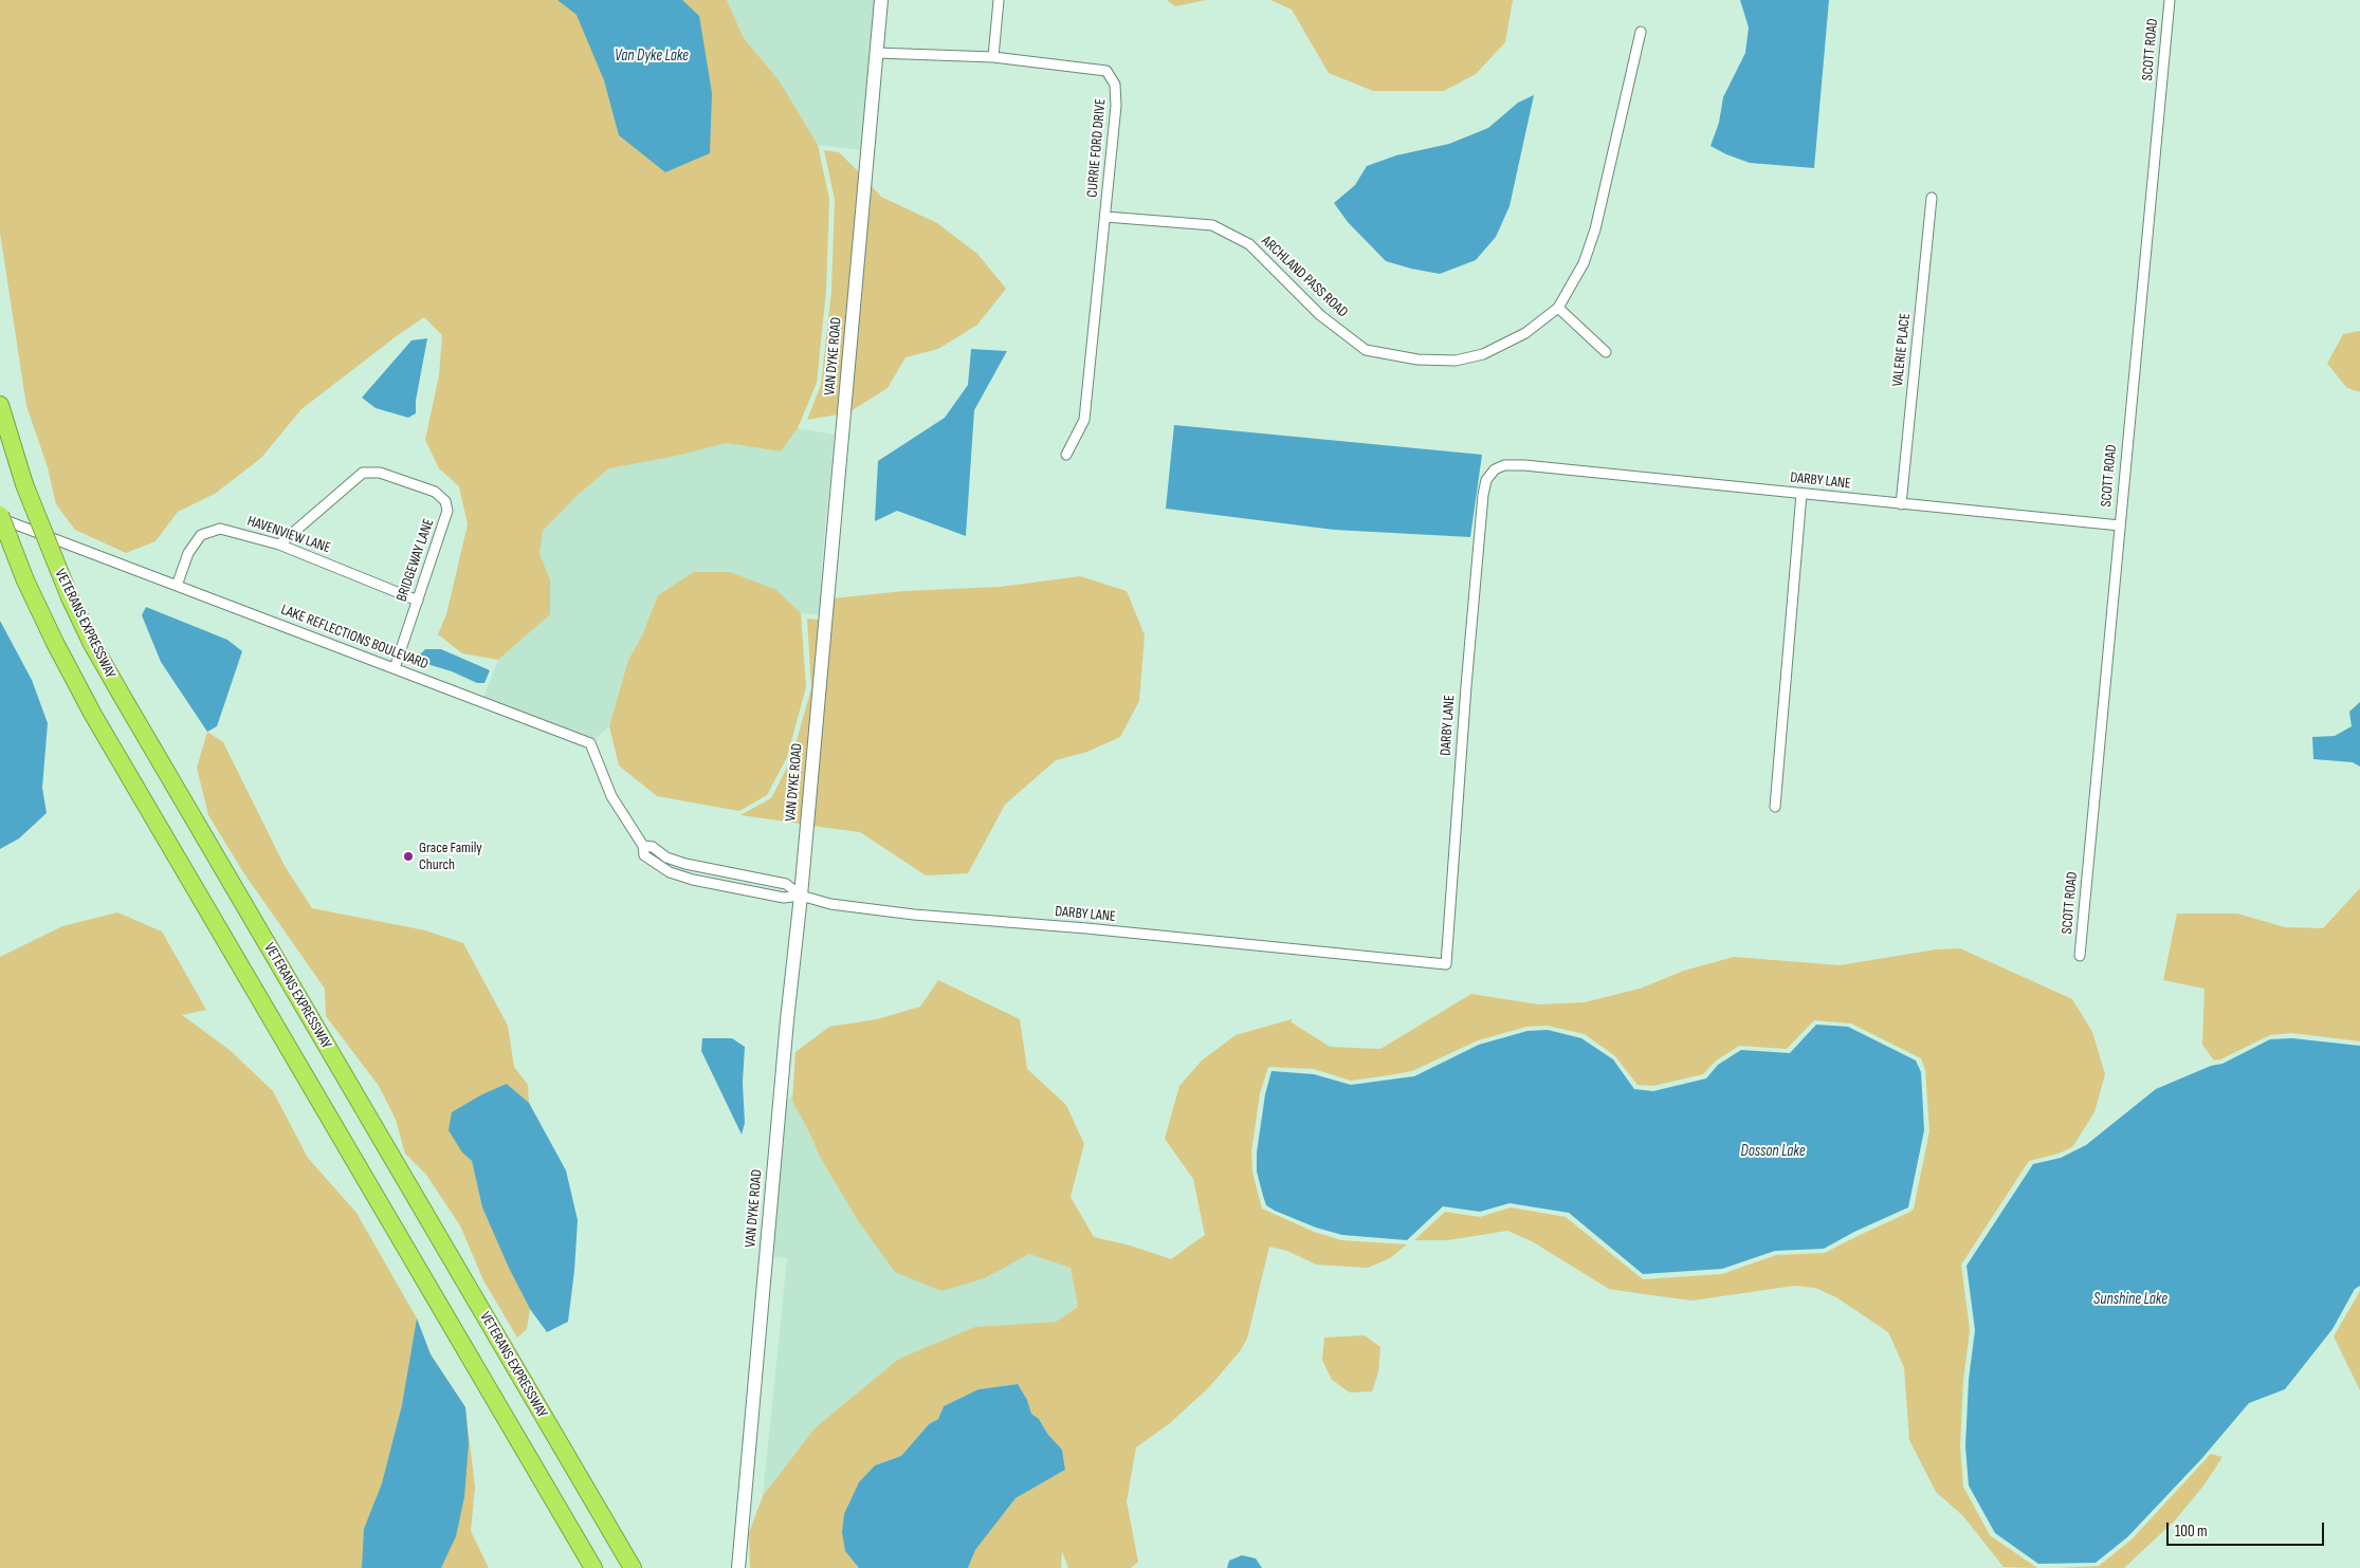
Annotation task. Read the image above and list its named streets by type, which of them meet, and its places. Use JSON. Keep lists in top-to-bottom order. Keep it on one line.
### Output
{"streets":{"highway":["VETERANS EXPRESSWAY"],"main road":["VAN DYKE ROAD"],"street":["SCOTT ROAD","CURRIE FORD DRIVE","ARCHLAND PASS ROAD","VALERIE PLACE","DARBY LANE","HAVENVIEW LANE","BRIDGEWAY LANE","LAKE REFLECTIONS BOULEVARD"]},"crossings":[["SCOTT ROAD","DARBY LANE"],["CURRIE FORD DRIVE","ARCHLAND PASS ROAD"],["CURRIE FORD DRIVE","VAN DYKE ROAD"],["VALERIE PLACE","DARBY LANE"],["VAN DYKE ROAD","DARBY LANE"],["VAN DYKE ROAD","LAKE REFLECTIONS BOULEVARD"],["DARBY LANE","LAKE REFLECTIONS BOULEVARD"],["HAVENVIEW LANE","BRIDGEWAY LANE"],["HAVENVIEW LANE","LAKE REFLECTIONS BOULEVARD"],["BRIDGEWAY LANE","LAKE REFLECTIONS BOULEVARD"]],"water":["Van Dyke Lake","Dosson Lake","Sunshine Lake"],"places":["Grace Family Church"],"scale_bar":"100 m"}
